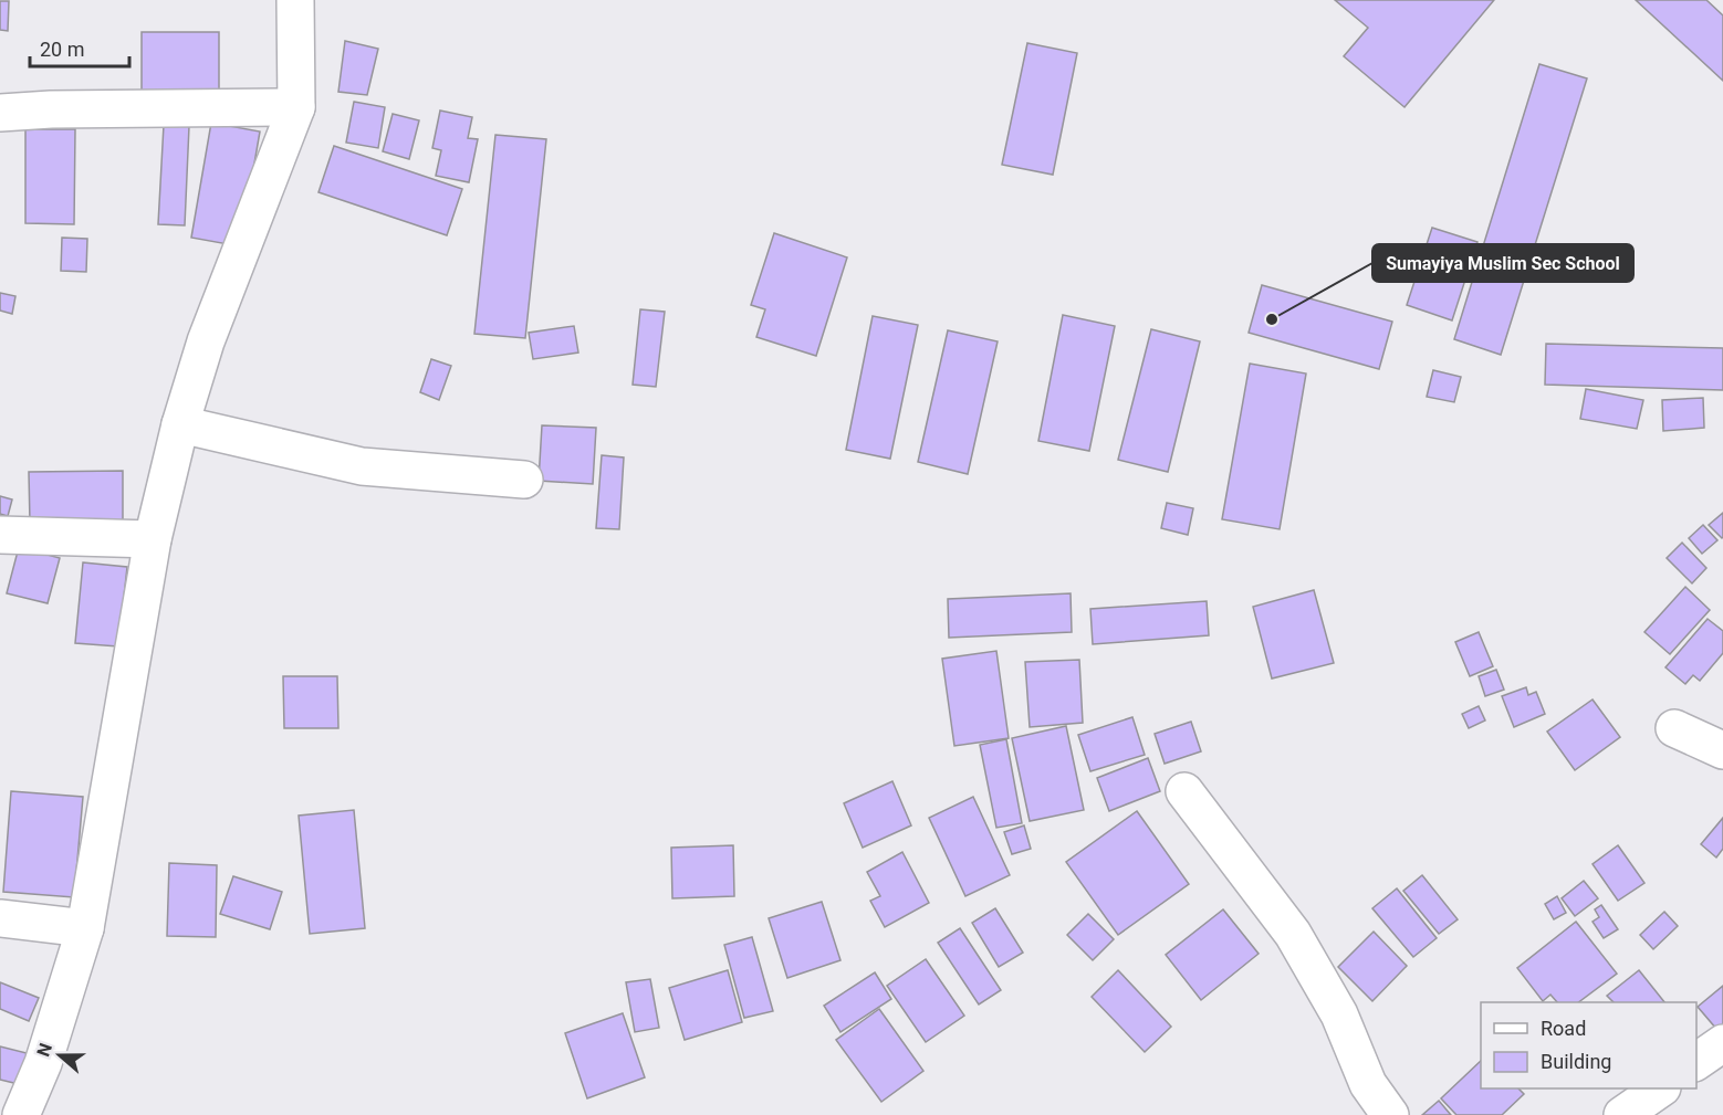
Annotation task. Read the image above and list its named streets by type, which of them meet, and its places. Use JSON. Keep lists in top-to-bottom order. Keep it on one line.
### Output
{"places":["Sumayiya Muslim Sec School"],"legend":["Road","Building"],"scale_bar":"20 m","north":"left"}
